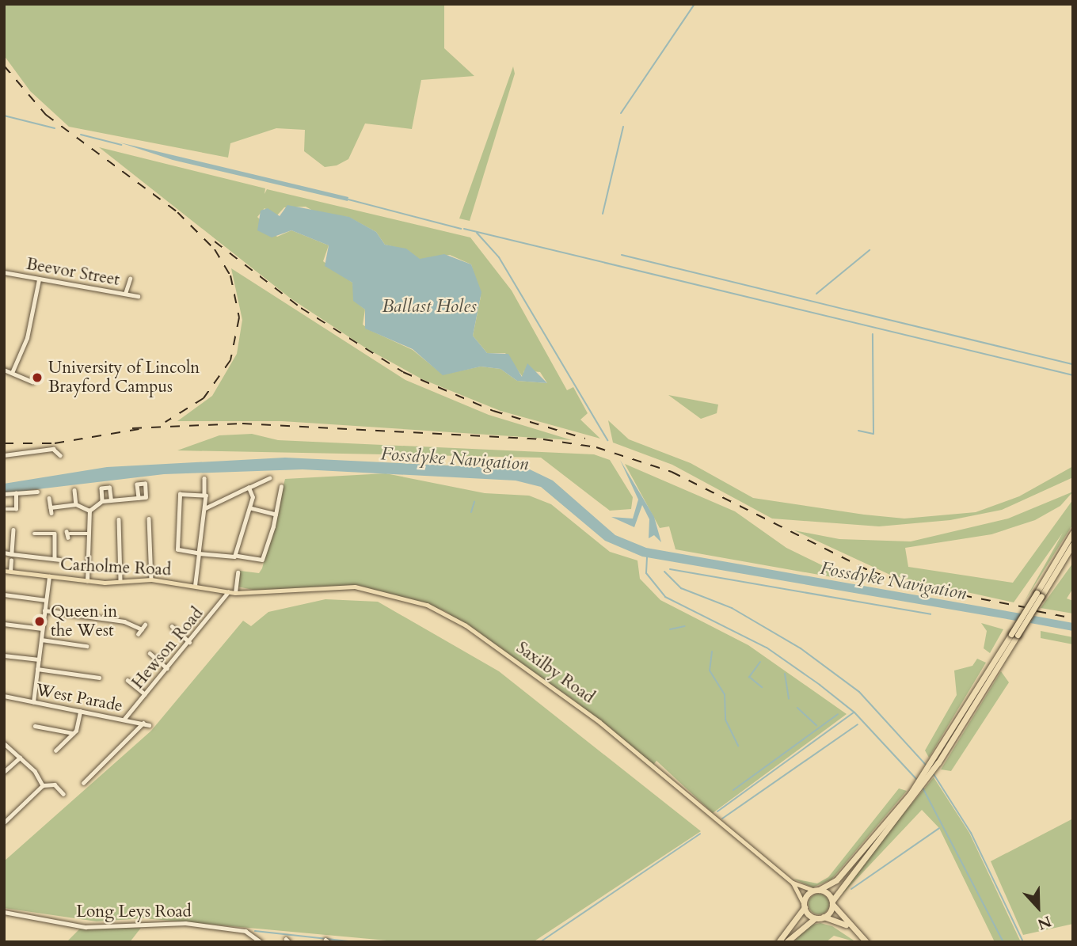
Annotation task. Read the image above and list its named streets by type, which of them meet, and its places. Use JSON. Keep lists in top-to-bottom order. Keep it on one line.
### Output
{"streets":{"main road":["Carholme Road","Saxilby Road"],"street":["Beevor Street","Hewson Road","West Parade","Long Leys Road"]},"crossings":[["Carholme Road","Hewson Road"],["Carholme Road","Saxilby Road"],["Hewson Road","West Parade"]],"water":["Ballast Holes","Fossdyke Navigation"],"places":["University of Lincoln Brayford Campus","Queen in the West"],"north":"bottom"}
